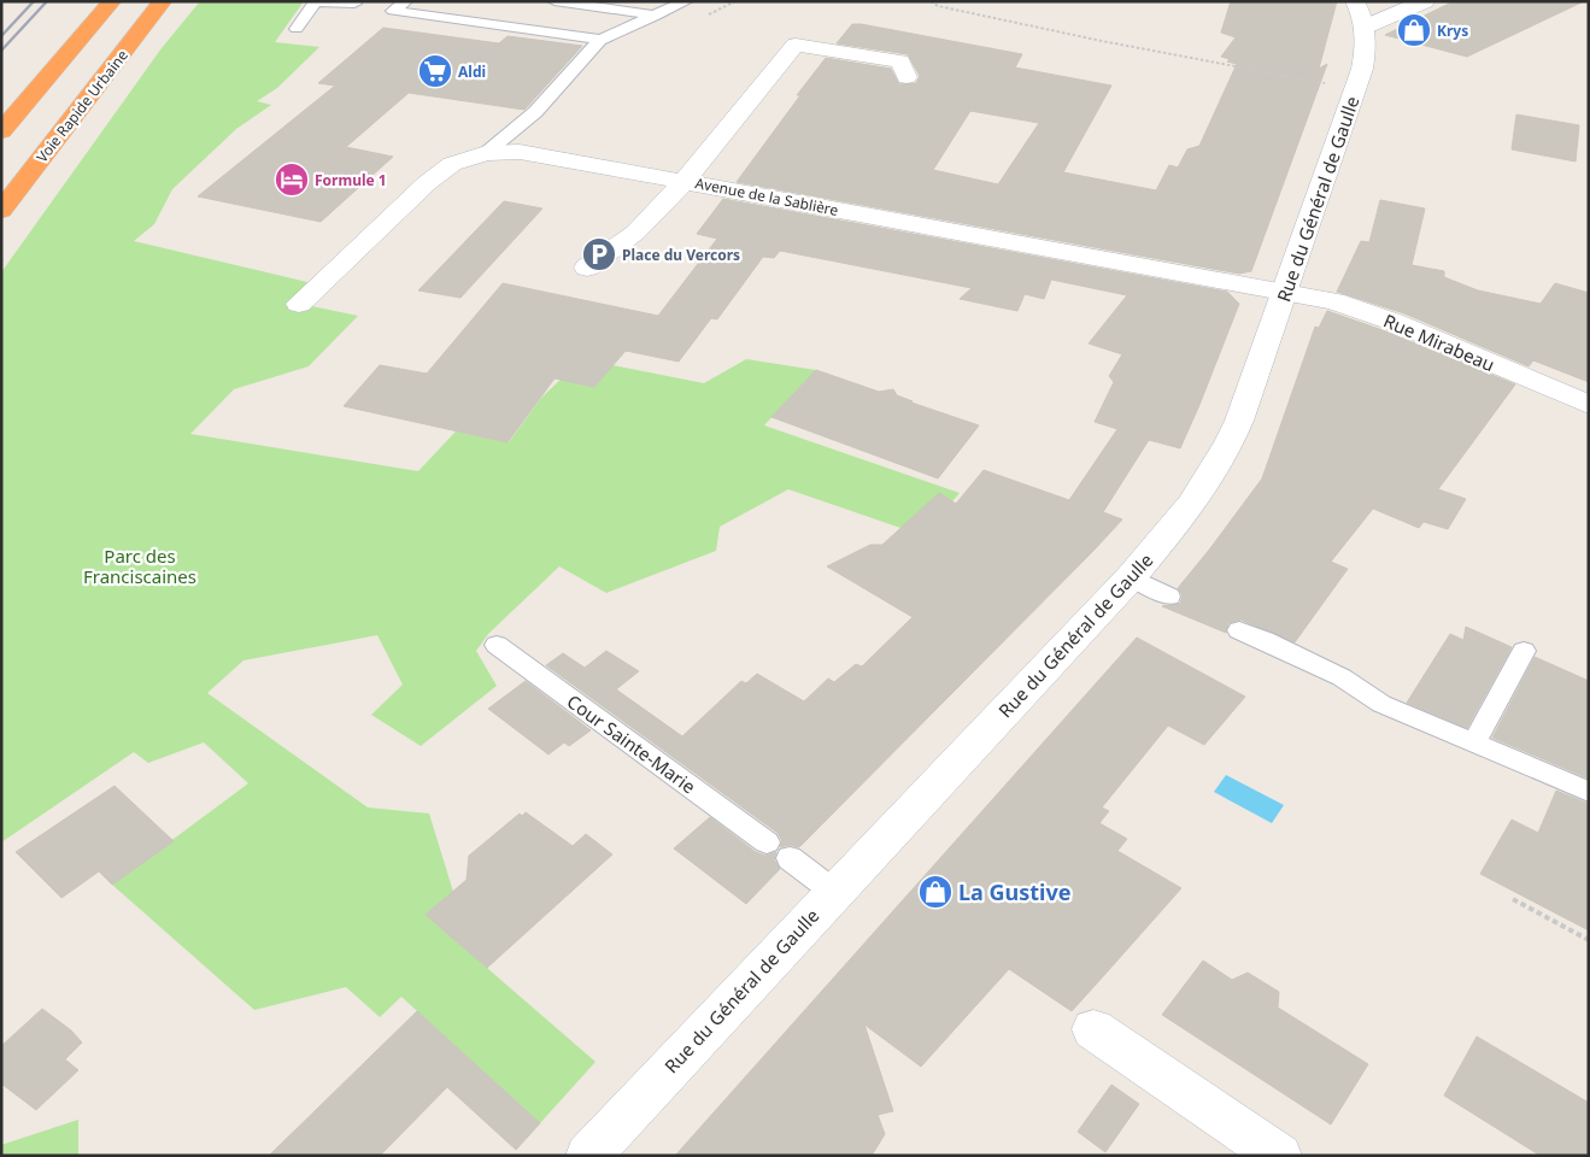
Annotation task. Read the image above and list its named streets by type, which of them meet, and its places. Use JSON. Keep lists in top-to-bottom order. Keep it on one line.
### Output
{"streets":{"highway":["Voie Rapide Urbaine"],"street":["Avenue de la Sablière","Rue du Général de Gaulle","Rue Mirabeau"],"lane":["Cour Sainte-Marie"]},"crossings":[["Avenue de la Sablière","Rue du Général de Gaulle"],["Avenue de la Sablière","Rue Mirabeau"],["Rue du Général de Gaulle","Rue Mirabeau"]],"parks":["Parc des Franciscaines"],"places":{"shop":["Krys","La Gustive"],"supermarket":["Aldi"],"hotel":["Formule 1"],"parking":["Place du Vercors"]}}
